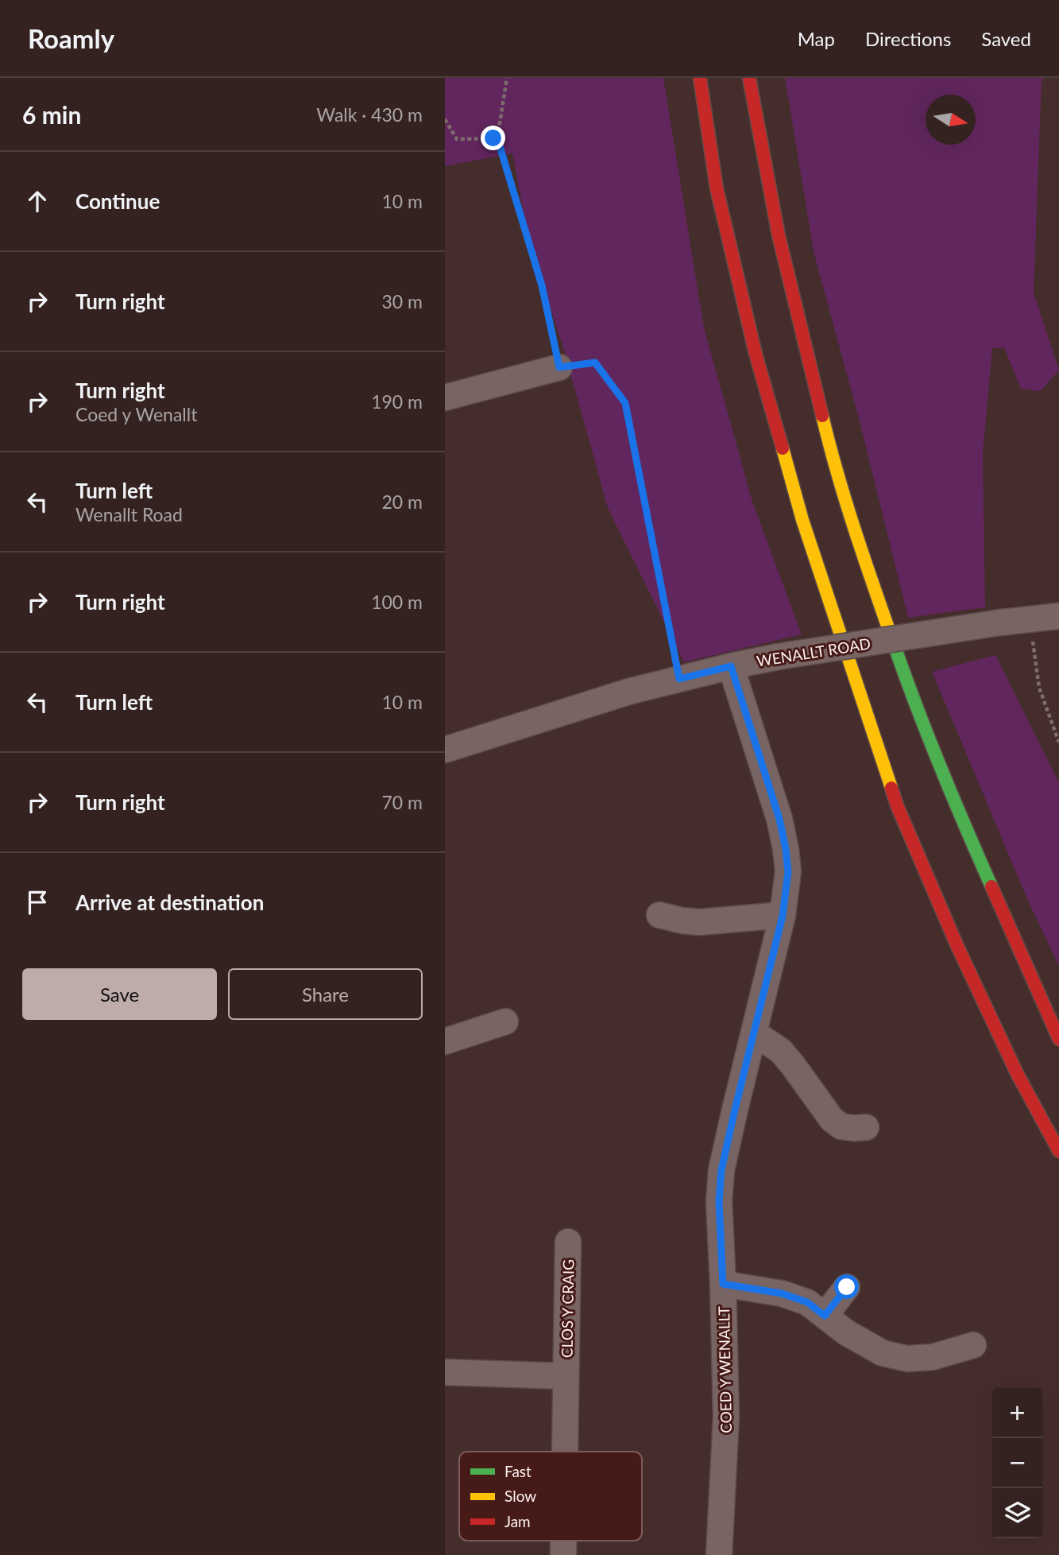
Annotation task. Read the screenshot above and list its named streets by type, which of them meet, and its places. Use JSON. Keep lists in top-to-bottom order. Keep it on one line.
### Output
{"streets":{"street":["WENALLT ROAD","CLOS Y CRAIG","COED Y WENALLT"]},"crossings":[["WENALLT ROAD","COED Y WENALLT"]],"legend":["Fast","Slow","Jam"],"north":"right","page":{"header":"Roamly","nav":["Map","Directions","Saved"],"heading":["6 min","Walk · 430 m"],"list":[["Continue","10 m"],["Turn right","30 m"],["Turn right","Coed y Wenallt","190 m"],["Turn left","Wenallt Road","20 m"],["Turn right","100 m"],["Turn left","10 m"],["Turn right","70 m"],"Arrive at destination"],"buttons":["Save","Share"],"map_buttons":["+","−"]}}
